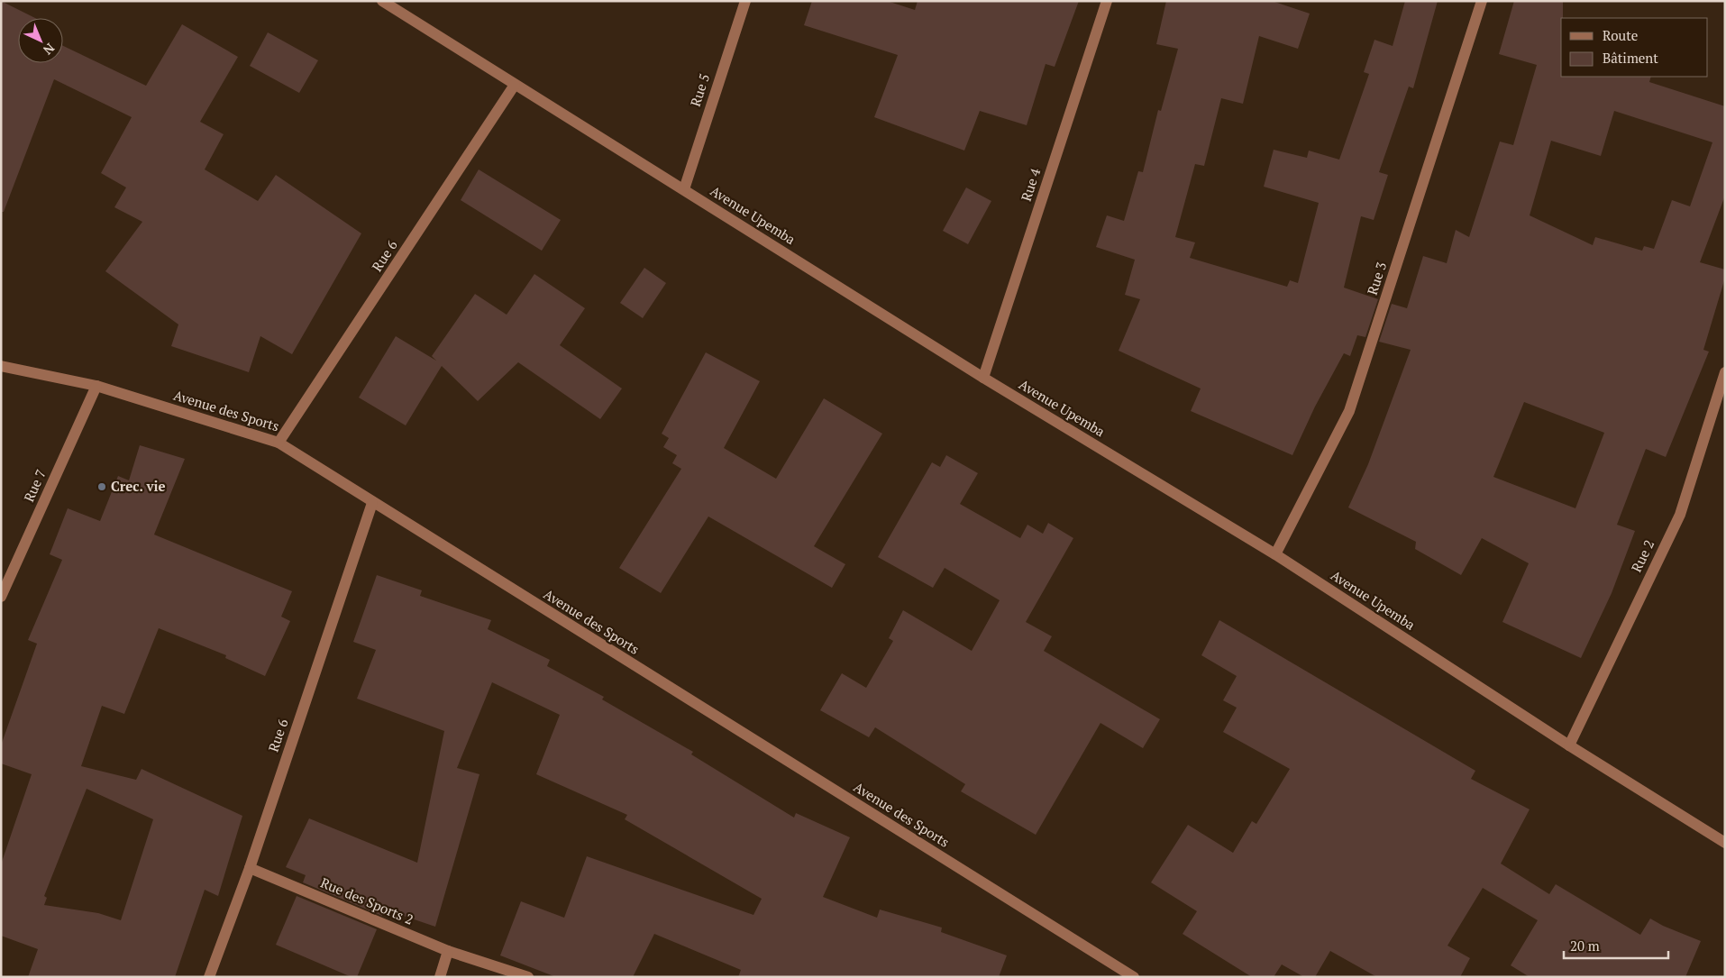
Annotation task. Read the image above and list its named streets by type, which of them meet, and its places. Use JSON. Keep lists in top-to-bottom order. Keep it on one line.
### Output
{"streets":{"street":["Rue 5","Rue 4","Avenue Upemba","Rue 6","Rue 3","Avenue des Sports","Rue 7","Rue 2","Rue des Sports 2"]},"crossings":[["Rue 5","Avenue Upemba"],["Rue 4","Avenue Upemba"],["Avenue Upemba","Rue 6"],["Avenue Upemba","Rue 3"],["Avenue Upemba","Rue 2"],["Rue 6","Avenue des Sports"],["Rue 6","Rue des Sports 2"],["Avenue des Sports","Rue 7"]],"places":["Crec. vie"],"legend":["Route","Bâtiment"],"scale_bar":"20 m","north":"bottom right"}
